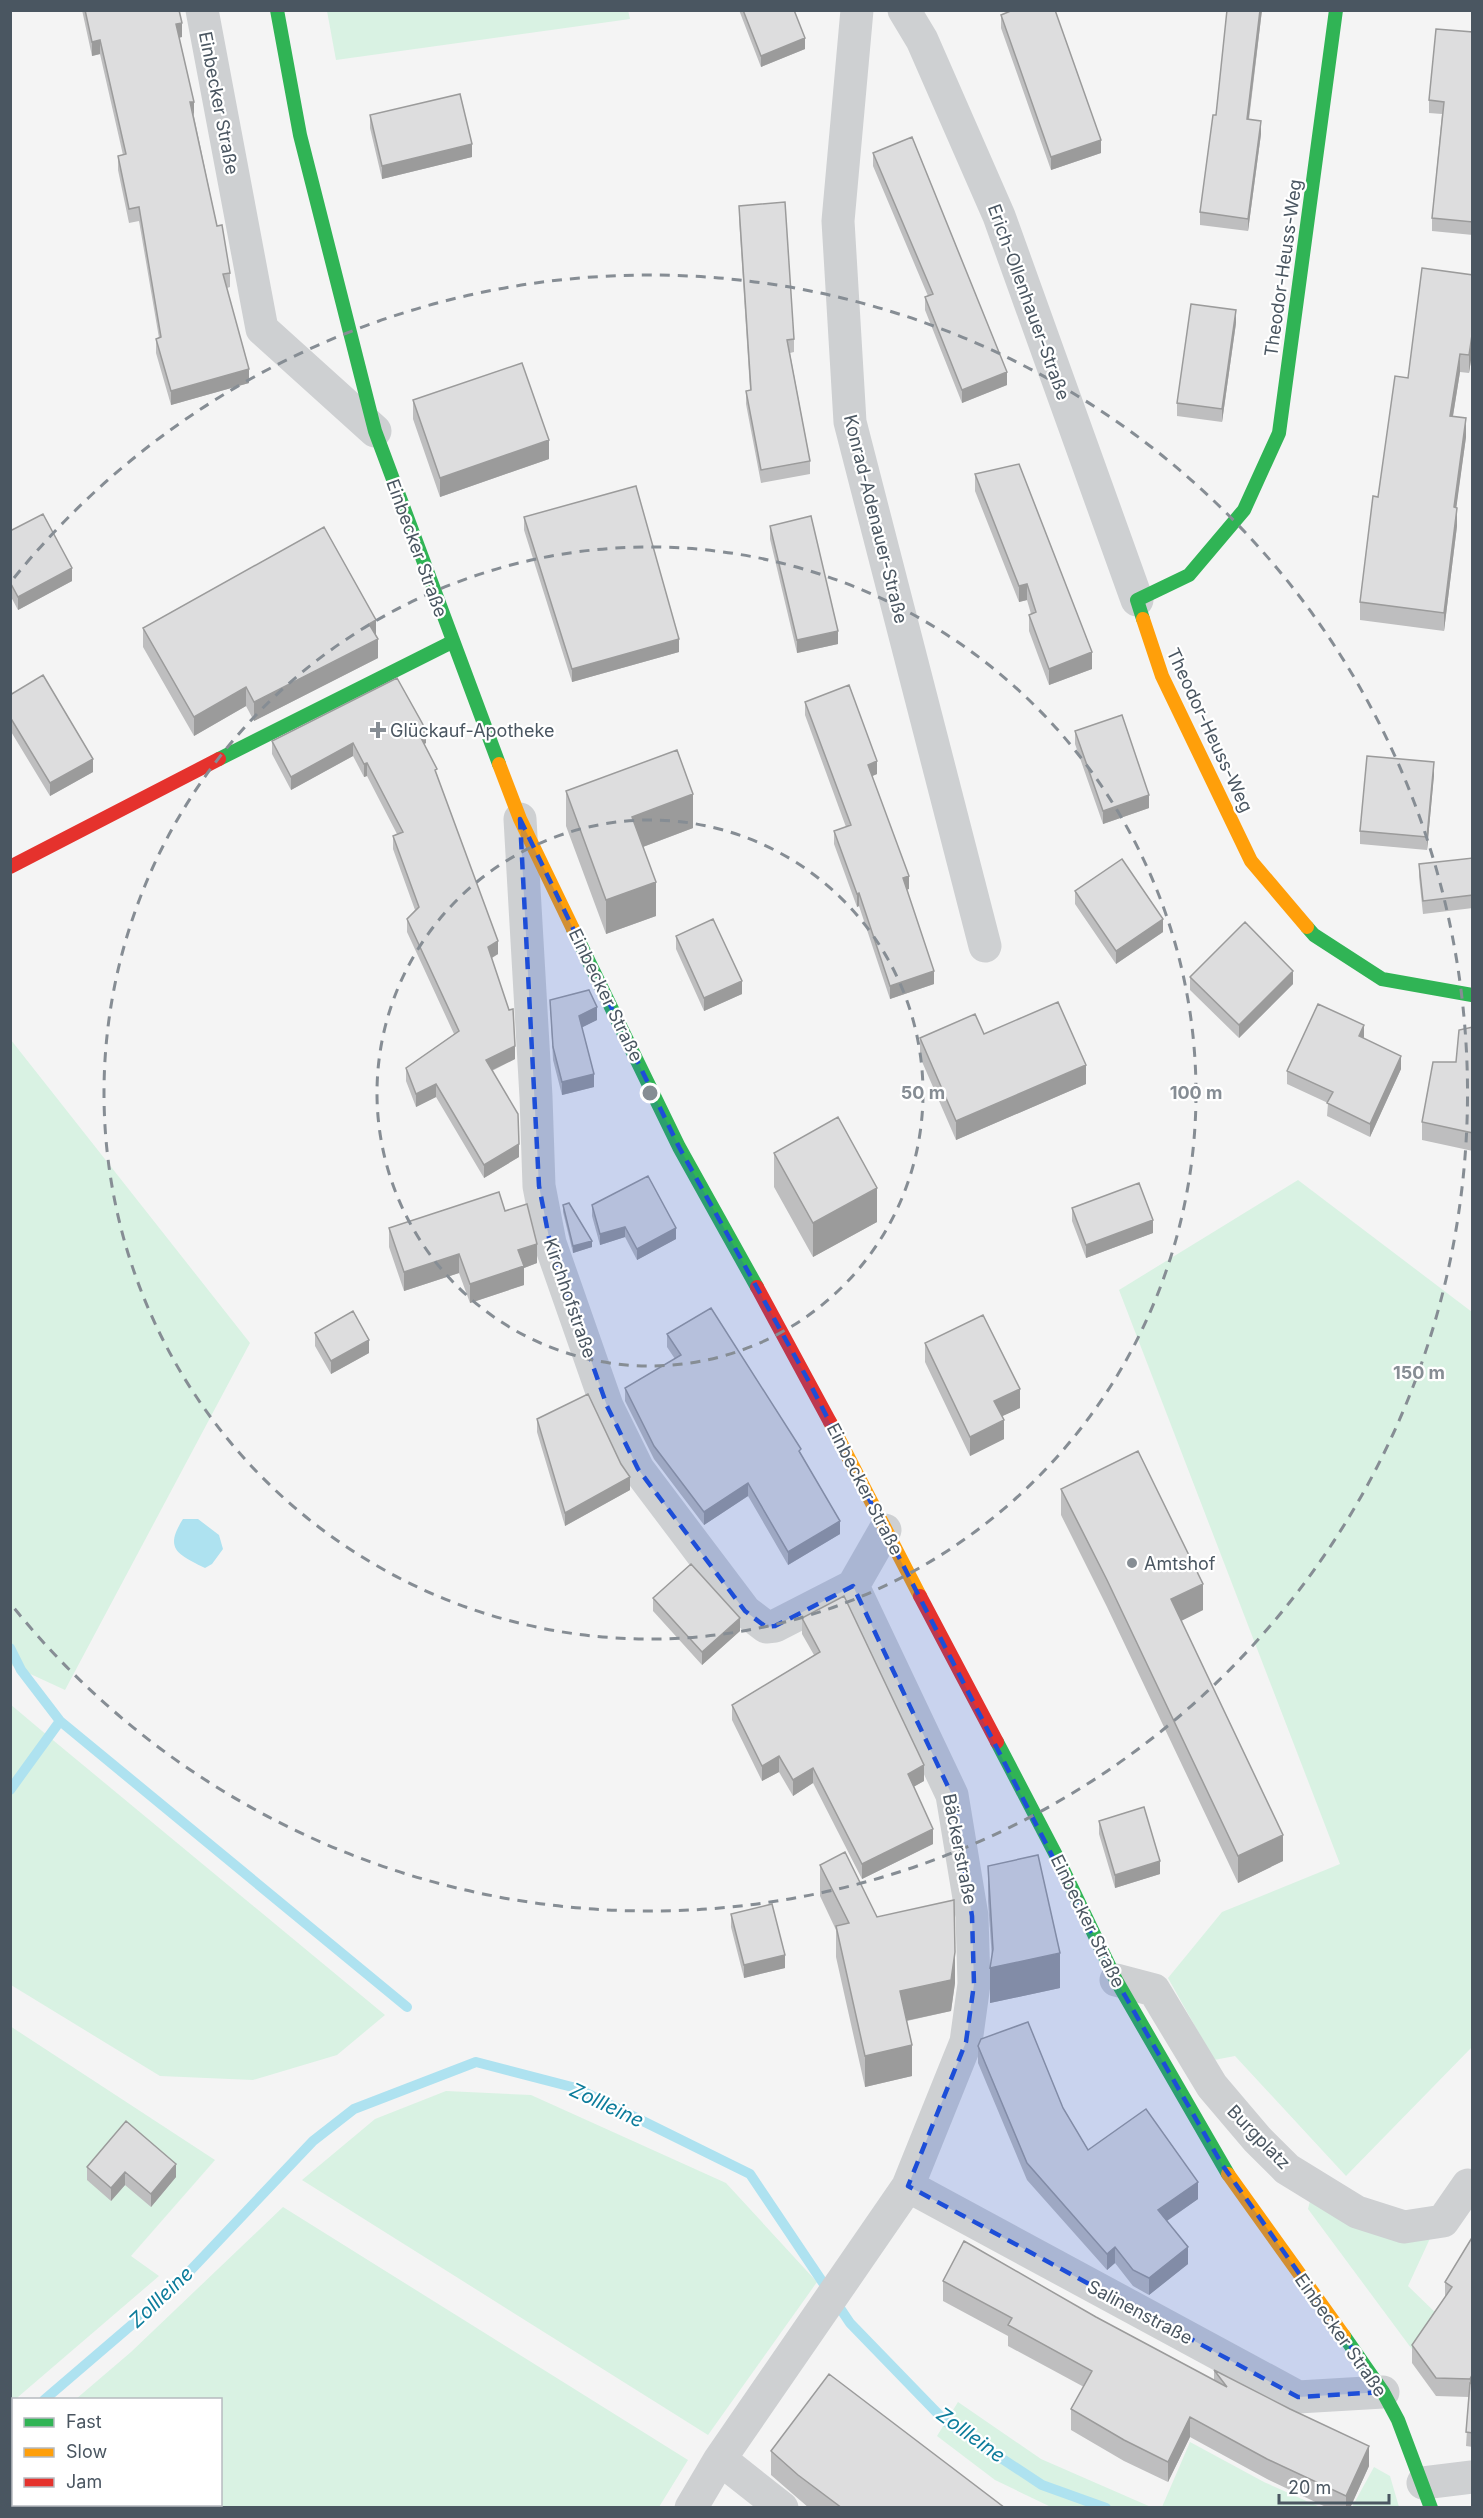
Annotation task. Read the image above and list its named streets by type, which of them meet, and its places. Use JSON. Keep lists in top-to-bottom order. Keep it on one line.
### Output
{"streets":{"street":["Einbecker Straße","Theodor-Heuss-Weg","Erich-Ollenhauer-Straße","Konrad-Adenauer-Straße","Kirchhofstraße","Bäckerstraße","Burgplatz","Salinenstraße"]},"crossings":[["Einbecker Straße","Kirchhofstraße"],["Einbecker Straße","Burgplatz"],["Einbecker Straße","Salinenstraße"],["Theodor-Heuss-Weg","Erich-Ollenhauer-Straße"],["Kirchhofstraße","Bäckerstraße"],["Bäckerstraße","Salinenstraße"]],"water":["Zollleine"],"places":{"health":["Glückauf-Apotheke"],"other":["Amtshof"]},"legend":["Fast","Slow","Jam"],"scale_bar":"20 m","rings":["50 m","100 m","150 m"]}
